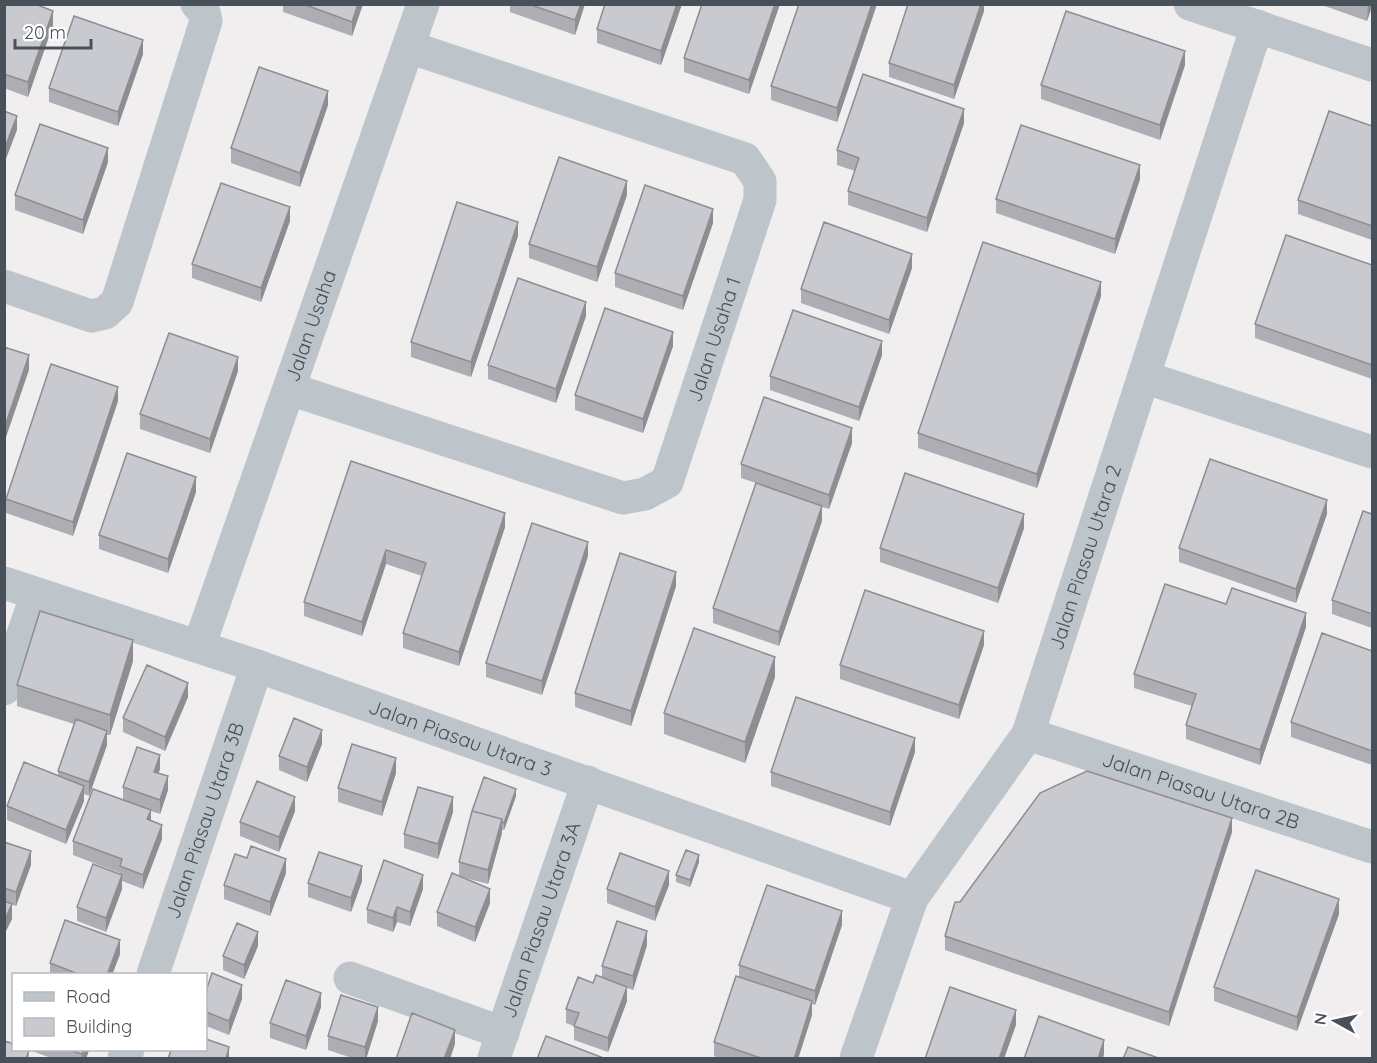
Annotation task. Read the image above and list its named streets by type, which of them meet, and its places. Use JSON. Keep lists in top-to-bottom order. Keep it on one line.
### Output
{"streets":{"street":["Jalan Usaha","Jalan Usaha 1","Jalan Piasau Utara 2","Jalan Piasau Utara 3","Jalan Piasau Utara 2B","Jalan Piasau Utara 3B","Jalan Piasau Utara 3A"]},"crossings":[["Jalan Usaha","Jalan Usaha 1"],["Jalan Usaha","Jalan Piasau Utara 3"],["Jalan Piasau Utara 2","Jalan Piasau Utara 3"],["Jalan Piasau Utara 2","Jalan Piasau Utara 2B"],["Jalan Piasau Utara 3","Jalan Piasau Utara 3B"],["Jalan Piasau Utara 3","Jalan Piasau Utara 3A"]],"legend":["Road","Building"],"scale_bar":"20 m","north":"left"}
